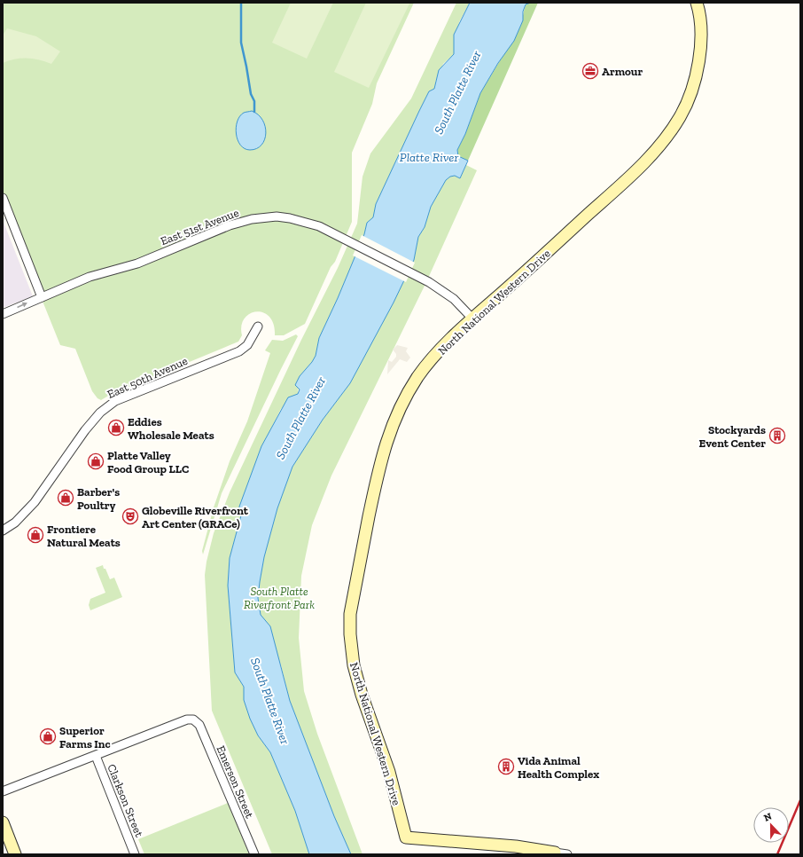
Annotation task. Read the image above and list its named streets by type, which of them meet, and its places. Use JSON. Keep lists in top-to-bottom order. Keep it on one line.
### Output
{"streets":{"street":["East 51st Avenue","North National Western Drive","East 50th Avenue","Emerson Street","Clarkson Street"]},"crossings":[["East 51st Avenue","North National Western Drive"],["Emerson Street","Clarkson Street"]],"water":["South Platte River","Platte River"],"parks":["South Platte Riverfront Park"],"places":{"office":["Armour"],"shop":["Eddies Wholesale Meats","Platte Valley Food Group LLC","Barber's Poultry","Frontiere Natural Meats","Superior Farms Inc"],"building":["Stockyards Event Center","Vida Animal Health Complex"],"theatre":["Globeville Riverfront Art Center (GRACe)"]},"north":"top"}
